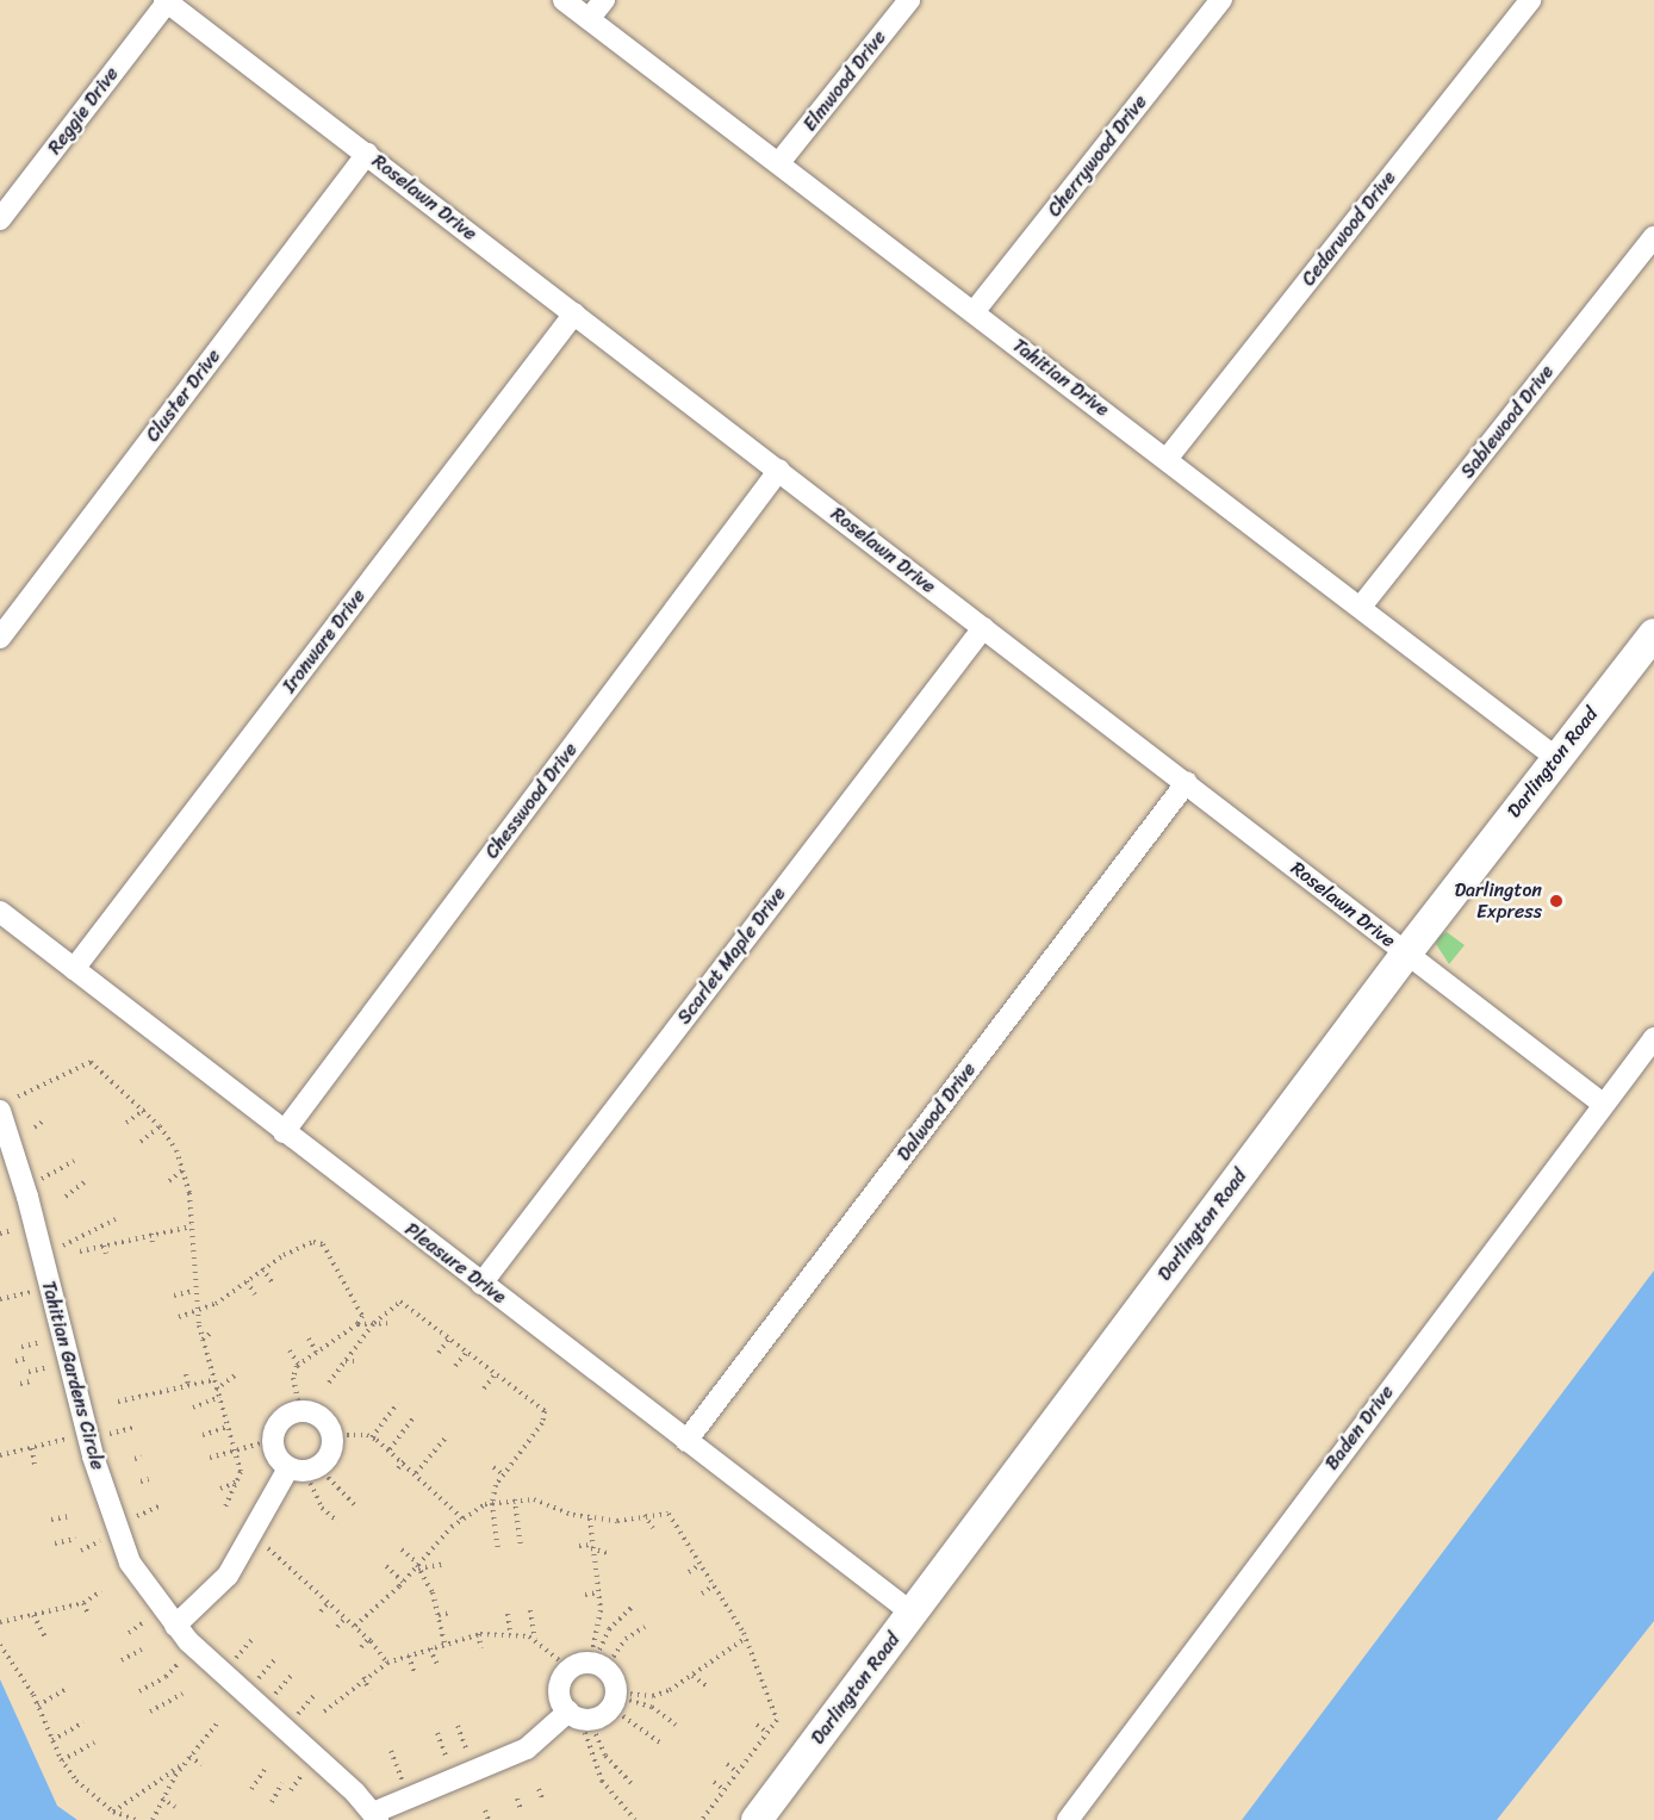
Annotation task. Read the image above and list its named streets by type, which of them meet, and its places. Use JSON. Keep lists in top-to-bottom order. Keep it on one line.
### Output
{"streets":{"street":["Elmwood Drive","Reggie Drive","Cherrywood Drive","Roselawn Drive","Cedarwood Drive","Tahitian Drive","Cluster Drive","Sablewood Drive","Ironware Drive","Darlington Road","Chesswood Drive","Scarlet Maple Drive","Dalwood Drive","Pleasure Drive","Tahitian Gardens Circle","Baden Drive"]},"crossings":[["Elmwood Drive","Tahitian Drive"],["Reggie Drive","Roselawn Drive"],["Cherrywood Drive","Tahitian Drive"],["Roselawn Drive","Cluster Drive"],["Roselawn Drive","Ironware Drive"],["Roselawn Drive","Darlington Road"],["Roselawn Drive","Chesswood Drive"],["Roselawn Drive","Scarlet Maple Drive"],["Roselawn Drive","Dalwood Drive"],["Roselawn Drive","Baden Drive"],["Cedarwood Drive","Tahitian Drive"],["Tahitian Drive","Sablewood Drive"],["Tahitian Drive","Darlington Road"],["Ironware Drive","Pleasure Drive"],["Darlington Road","Pleasure Drive"],["Chesswood Drive","Pleasure Drive"],["Scarlet Maple Drive","Pleasure Drive"],["Dalwood Drive","Pleasure Drive"]],"places":["Darlington Express"]}
